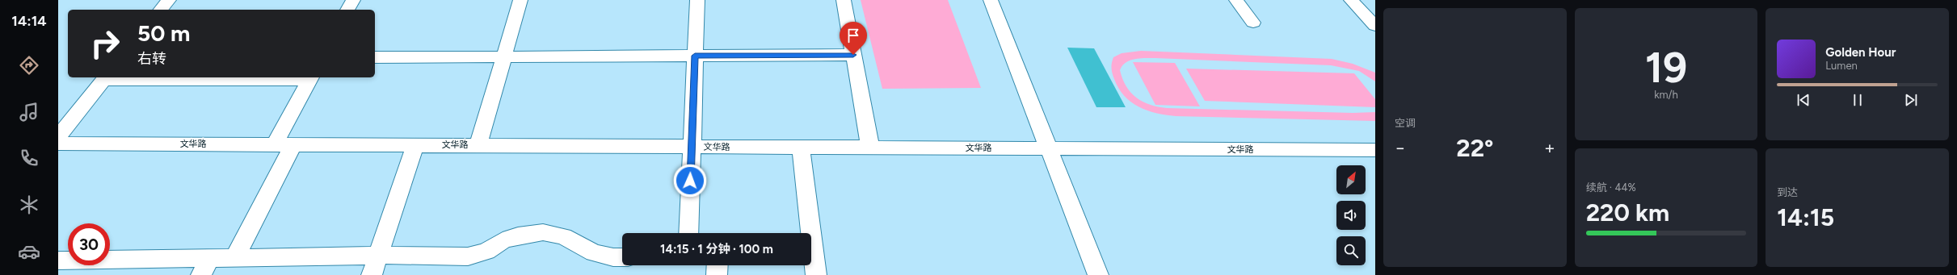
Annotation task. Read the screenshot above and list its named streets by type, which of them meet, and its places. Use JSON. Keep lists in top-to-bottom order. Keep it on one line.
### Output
{"streets":{"street":["文华路"]},"north":"top right","page":{"tabs":"14:14","tile":["空调",["19","km/h"],["续航 · 44%","220 km"],["到达","14:15"]],"turn":["50 m","右转"],"song":["Golden Hour","Lumen"],"heat":["−","22°","+"],"limit":"30","trip":"14:15 · 1 分钟 · 100 m"}}
